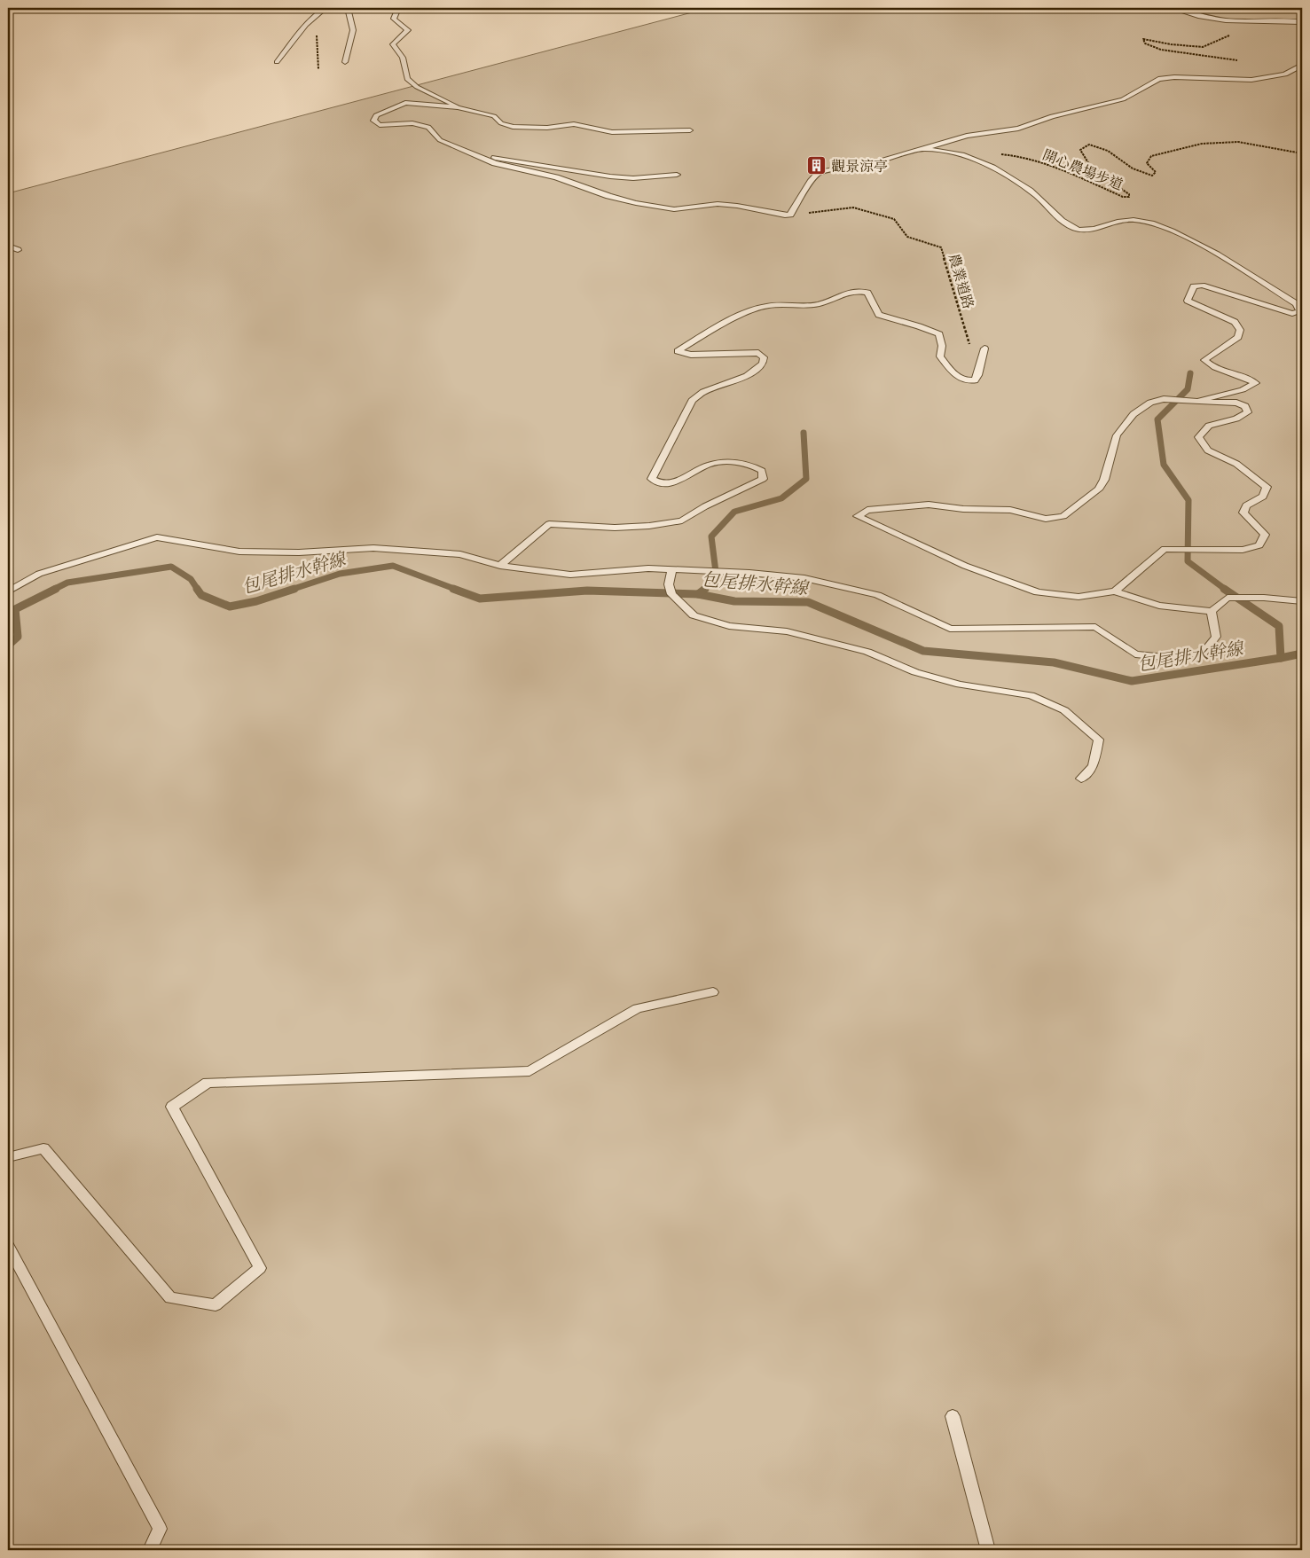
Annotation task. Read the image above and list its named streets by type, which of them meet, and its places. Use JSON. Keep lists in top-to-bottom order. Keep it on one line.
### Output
{"streets":{"path":["開心農場步道","農業道路"]},"water":["包尾排水幹線"],"places":{"building":["觀景涼亭"]}}
